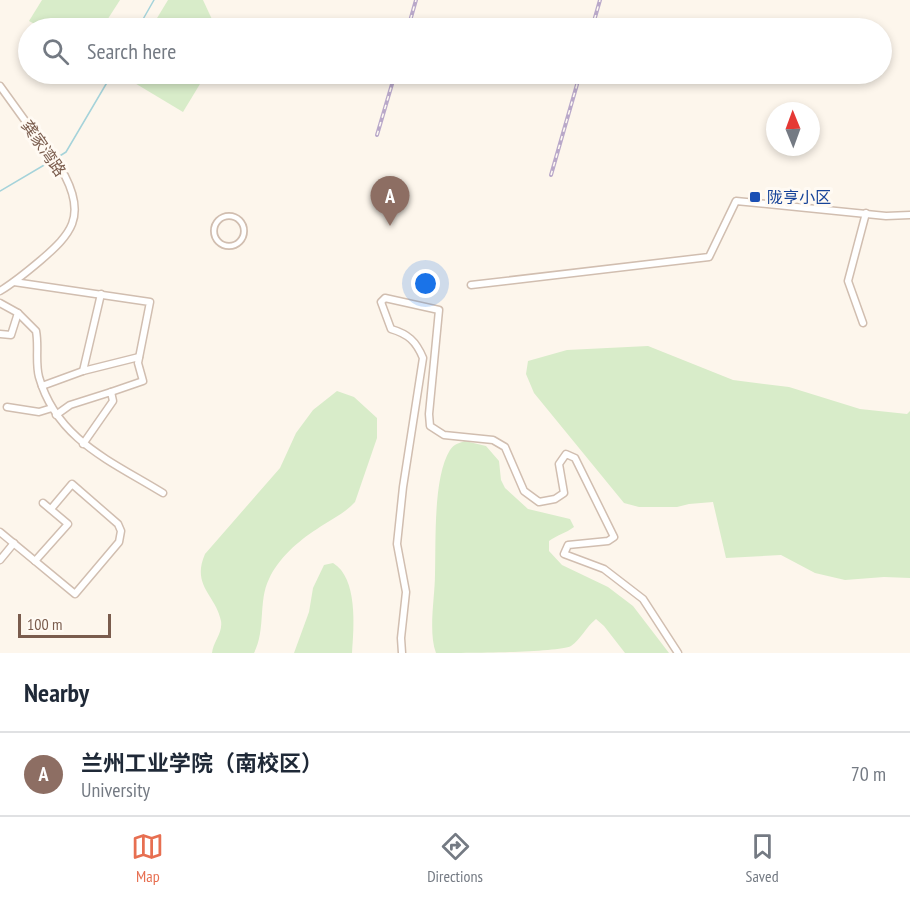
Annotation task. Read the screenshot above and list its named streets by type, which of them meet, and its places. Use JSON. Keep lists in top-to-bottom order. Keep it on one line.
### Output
{"streets":{"street":["龚家湾路"]},"places":{"transit":["陇亨小区"]},"scale_bar":"100 m","north":"top","page":{"search":"Search here","pins":"A","scale":"100 m","heading":"Nearby","list":[{"mark":"A","name":"兰州工业学院（南校区）","note":"University","value":"70 m"}],"nav":["Map","Directions","Saved"]}}
